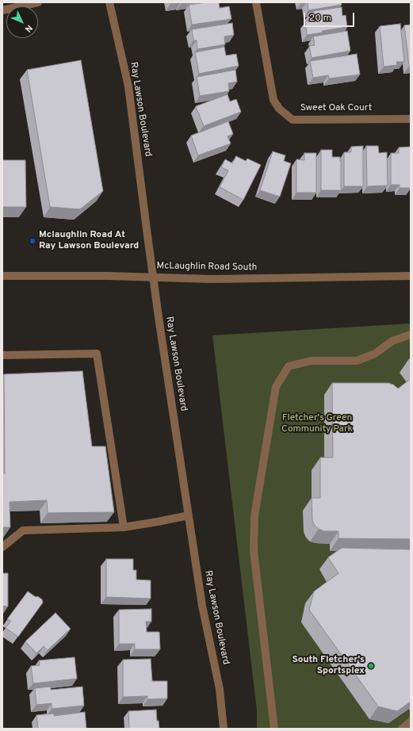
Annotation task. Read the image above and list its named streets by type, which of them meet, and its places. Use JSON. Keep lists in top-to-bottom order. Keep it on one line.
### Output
{"streets":{"street":["Sweet Oak Court","Ray Lawson Boulevard","McLaughlin Road South"]},"crossings":[["Ray Lawson Boulevard","McLaughlin Road South"]],"parks":["Fletcher's Green Community Park"],"places":["Mclaughlin Road At Ray Lawson Boulevard","South Fletcher's Sportsplex"],"scale_bar":"20 m","north":"bottom right"}
